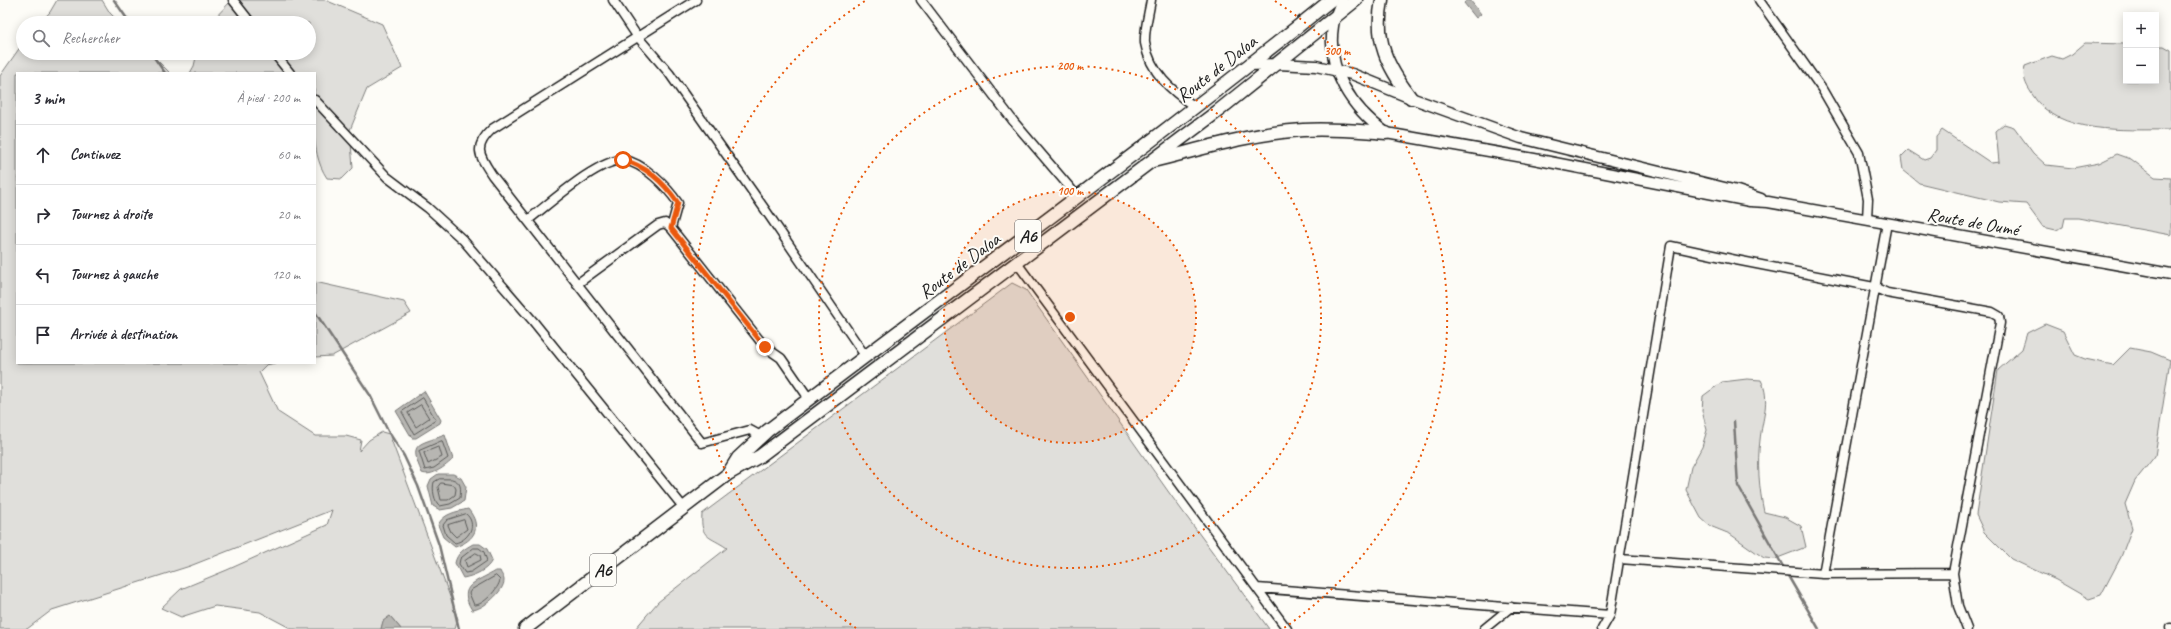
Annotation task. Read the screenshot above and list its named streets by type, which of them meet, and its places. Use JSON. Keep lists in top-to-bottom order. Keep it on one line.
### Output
{"streets":{"highway":["Route de Daloa","A6"],"main road":["Route de Oumé"]},"crossings":[["Route de Daloa","A6"]],"page":{"map_buttons":["+","−"],"search":"Rechercher","heading":["3 min","À pied · 200 m"],"list":[["Continuez","60 m"],["Tournez à droite","20 m"],["Tournez à gauche","120 m"],"Arrivée à destination"]},"rings":["300 m","200 m","100 m"]}
